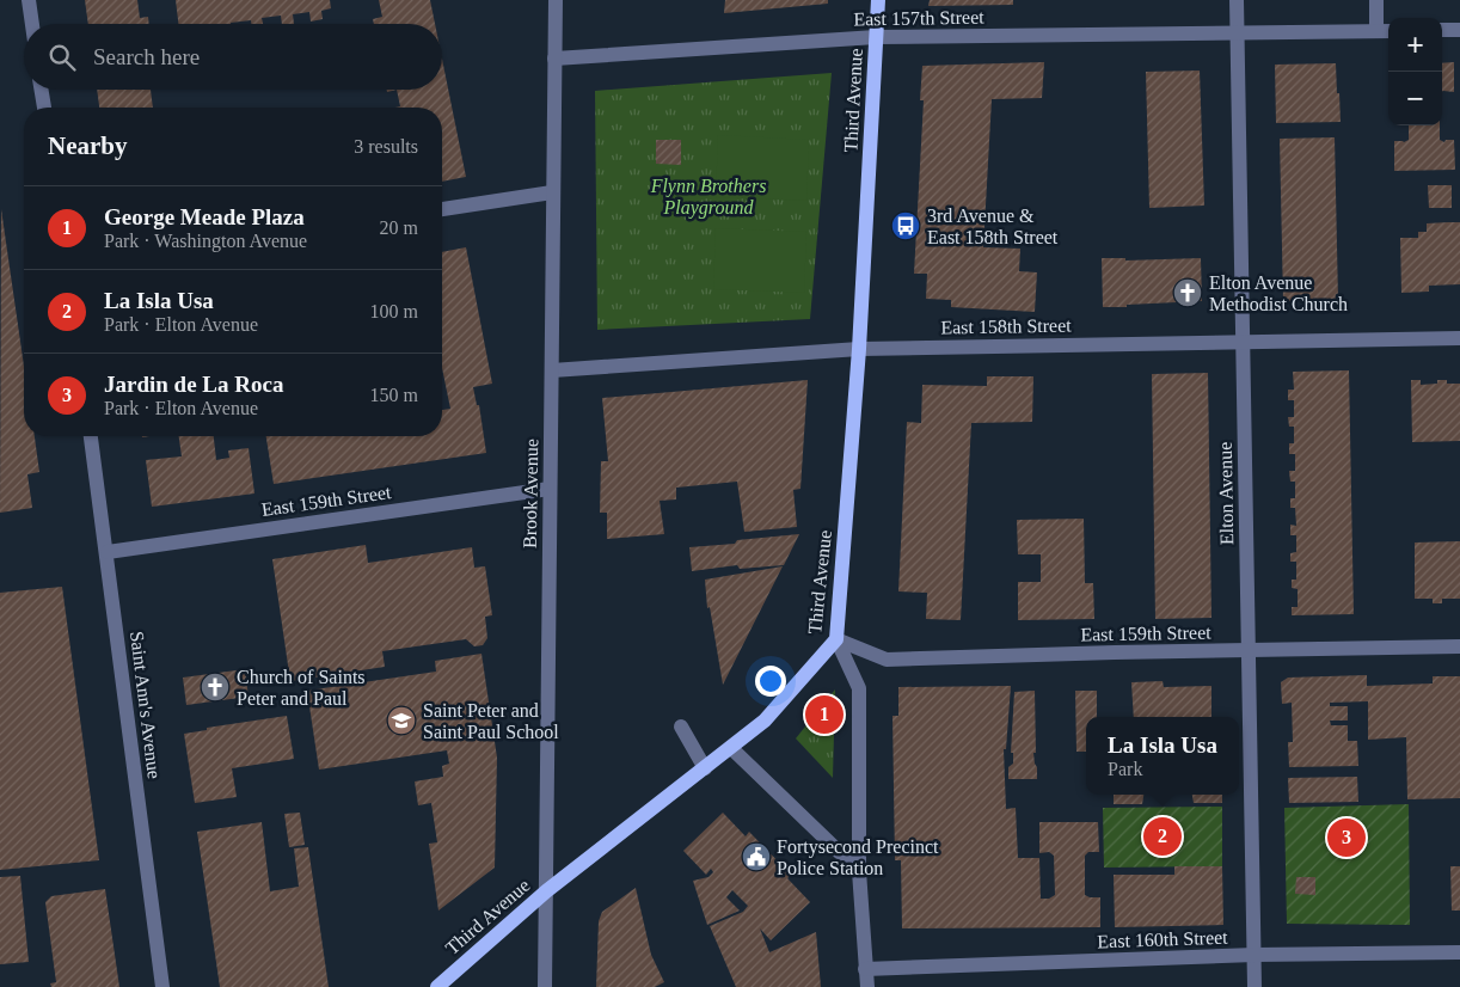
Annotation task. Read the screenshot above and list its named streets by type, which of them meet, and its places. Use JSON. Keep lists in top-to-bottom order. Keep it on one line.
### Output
{"streets":{"main road":["Third Avenue"],"street":["East 157th Street","East 158th Street","Brook Avenue","Elton Avenue","East 159th Street","Saint Ann's Avenue","East 160th Street"]},"crossings":[["East 157th Street","Third Avenue"],["East 157th Street","Brook Avenue"],["East 157th Street","Elton Avenue"],["Third Avenue","East 158th Street"],["Third Avenue","Brook Avenue"],["Third Avenue","East 159th Street"],["East 158th Street","Brook Avenue"],["East 158th Street","Elton Avenue"],["Brook Avenue","East 159th Street"],["Elton Avenue","East 159th Street"],["Elton Avenue","East 160th Street"],["East 159th Street","Saint Ann's Avenue"]],"parks":["Flynn Brothers Playground"],"places":{"bus stop":["3rd Avenue & East 158th Street"],"church":["Elton Avenue Methodist Church","Church of Saints Peter and Paul"],"school or university":["Saint Peter and Saint Paul School"],"public building":["Fortysecond Precinct Police Station"]},"page":{"map_buttons":["+","−"],"search":"Search here","heading":["Nearby","3 results"],"list":[{"mark":"1","name":"George Meade Plaza","note":"Park · Washington Avenue","value":"20 m"},{"mark":"2","name":"La Isla Usa","note":"Park · Elton Avenue","value":"100 m"},{"mark":"3","name":"Jardin de La Roca","note":"Park · Elton Avenue","value":"150 m"}],"pins":["1","2","3"],"popup":["La Isla Usa","Park"]}}
